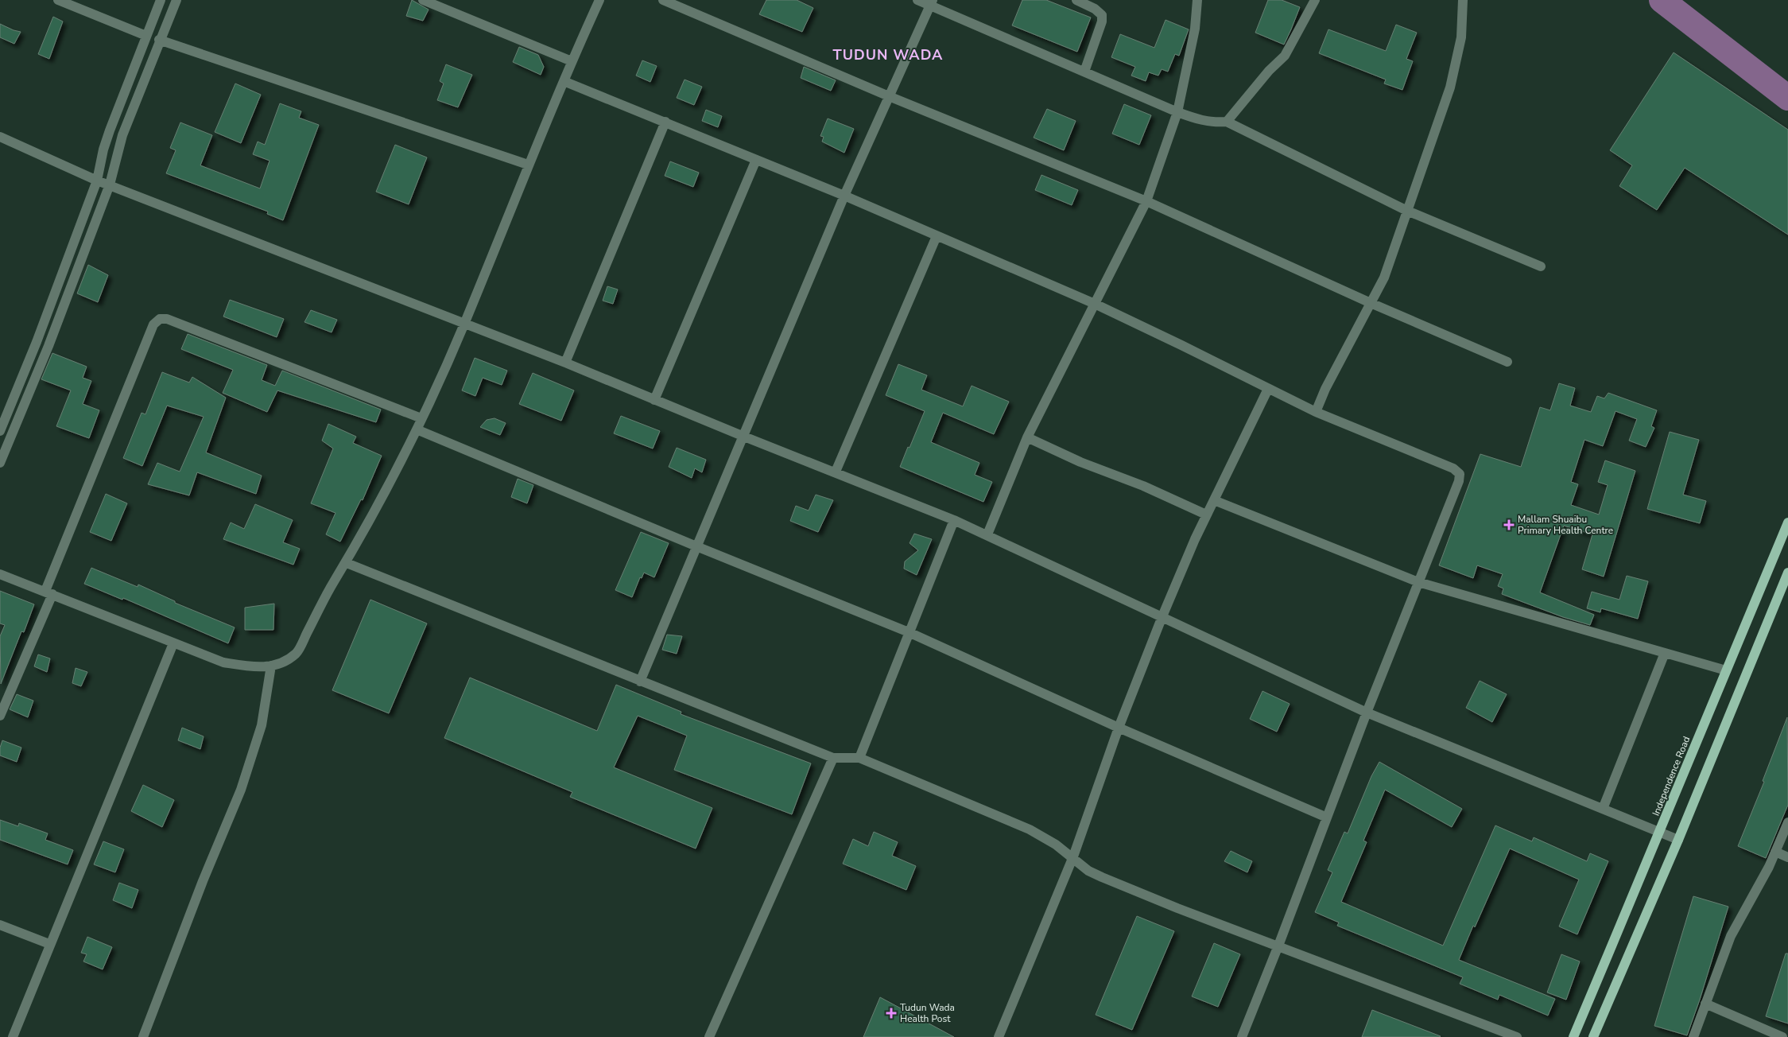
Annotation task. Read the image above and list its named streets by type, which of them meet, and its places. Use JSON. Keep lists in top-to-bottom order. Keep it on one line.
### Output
{"streets":{"main road":["Independence Road"]},"districts":["TUDUN WADA"],"places":{"health":["Mallam Shuaibu Primary Health Centre","Tudun Wada Health Post"]}}
